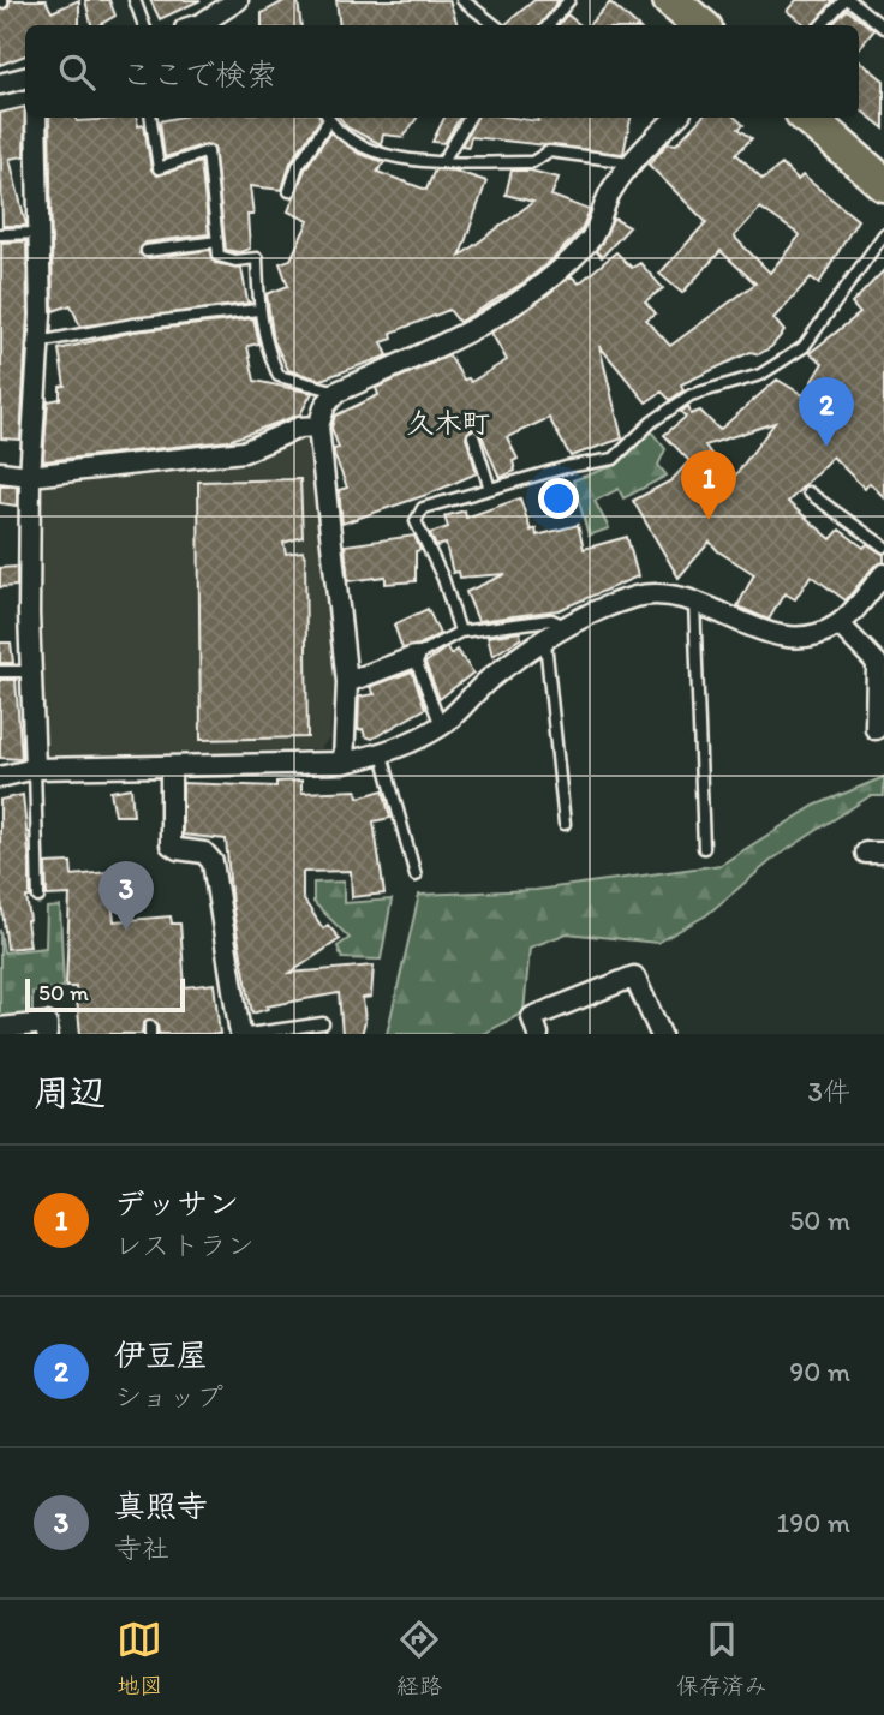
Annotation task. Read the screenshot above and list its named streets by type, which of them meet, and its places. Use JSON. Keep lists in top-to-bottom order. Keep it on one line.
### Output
{"districts":["久木町"],"scale_bar":"50 m","page":{"search":"ここで検索","pins":["2","1","3"],"scale":"50 m","heading":["周辺","3件"],"list":[{"mark":"1","name":"デッサン","note":"レストラン","value":"50 m"},{"mark":"2","name":"伊豆屋","note":"ショップ","value":"90 m"},{"mark":"3","name":"真照寺","note":"寺社","value":"190 m"}],"nav":["地図","経路","保存済み"]}}
